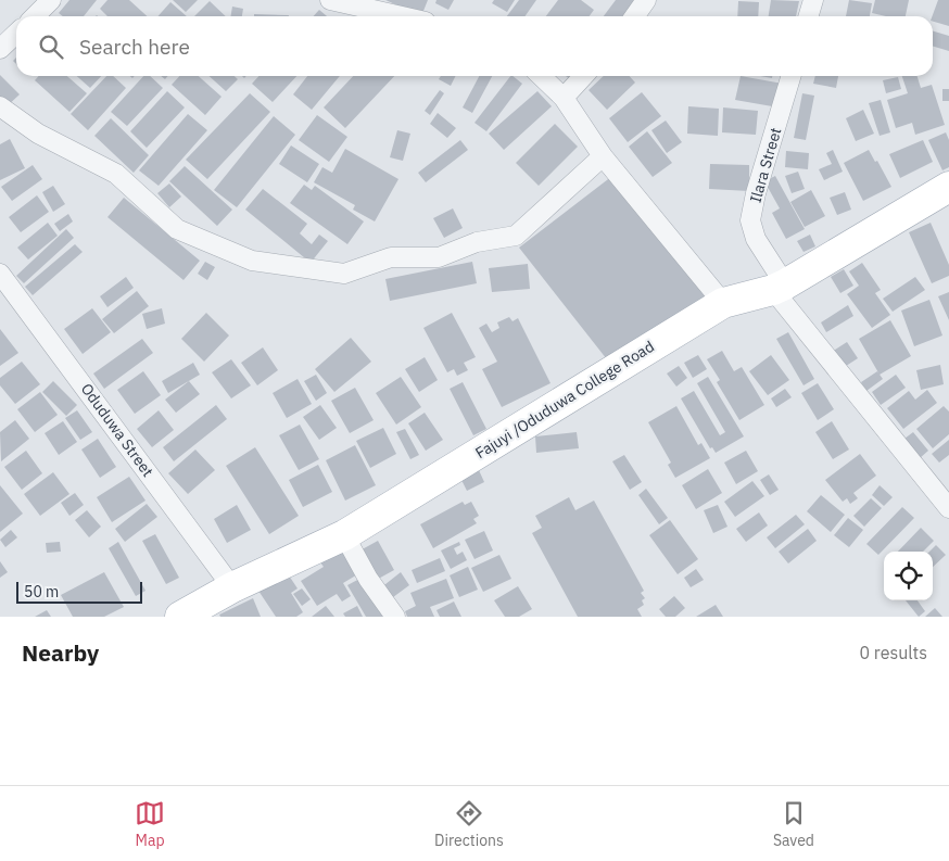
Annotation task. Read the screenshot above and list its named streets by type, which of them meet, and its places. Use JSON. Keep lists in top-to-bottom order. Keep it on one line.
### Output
{"streets":{"main road":["Fajuyi /Oduduwa College Road"],"street":["Ilara Street","Oduduwa Street"]},"crossings":[["Ilara Street","Fajuyi /Oduduwa College Road"],["Fajuyi /Oduduwa College Road","Oduduwa Street"]],"scale_bar":"50 m","page":{"search":"Search here","scale":"50 m","heading":["Nearby","0 results"],"nav":["Map","Directions","Saved"]}}
